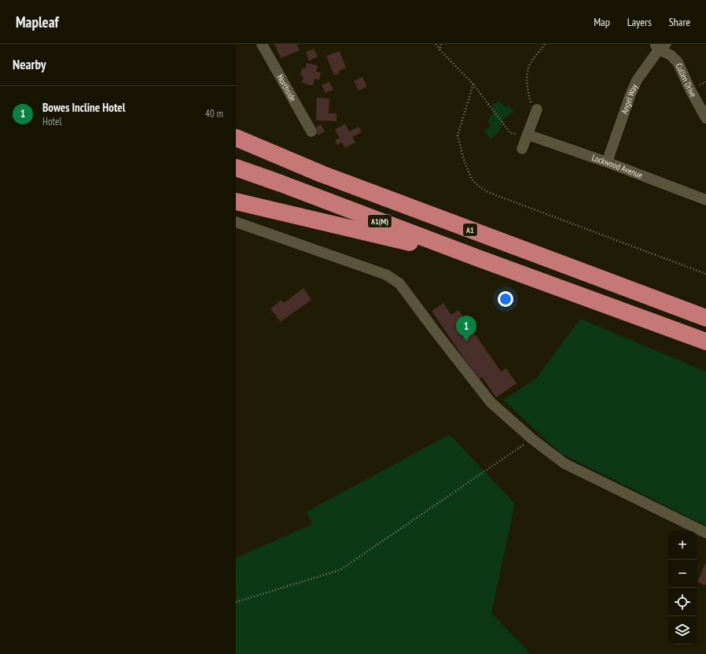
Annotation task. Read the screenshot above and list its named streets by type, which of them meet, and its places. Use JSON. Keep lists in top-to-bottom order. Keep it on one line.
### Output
{"streets":{"highway":["A1(M)","A1"],"street":["Cullen Drive","Northside","Angel Way","Lockwood Avenue"]},"crossings":[["Cullen Drive","Angel Way"],["Angel Way","Lockwood Avenue"]],"page":{"header":"Mapleaf","nav":["Map","Layers","Share"],"heading":"Nearby","list":[{"mark":"1","name":"Bowes Incline Hotel","note":"Hotel","value":"40 m"}],"pins":"1","map_buttons":["+","−"]}}
